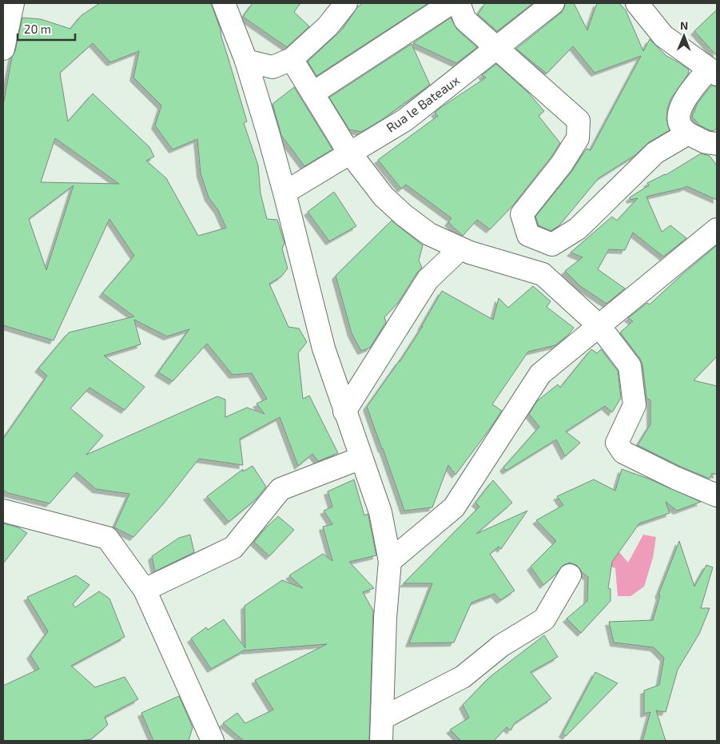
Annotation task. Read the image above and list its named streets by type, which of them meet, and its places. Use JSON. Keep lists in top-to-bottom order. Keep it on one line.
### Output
{"streets":{"street":["Rua le Bateaux"]},"scale_bar":"20 m","north":"top"}
